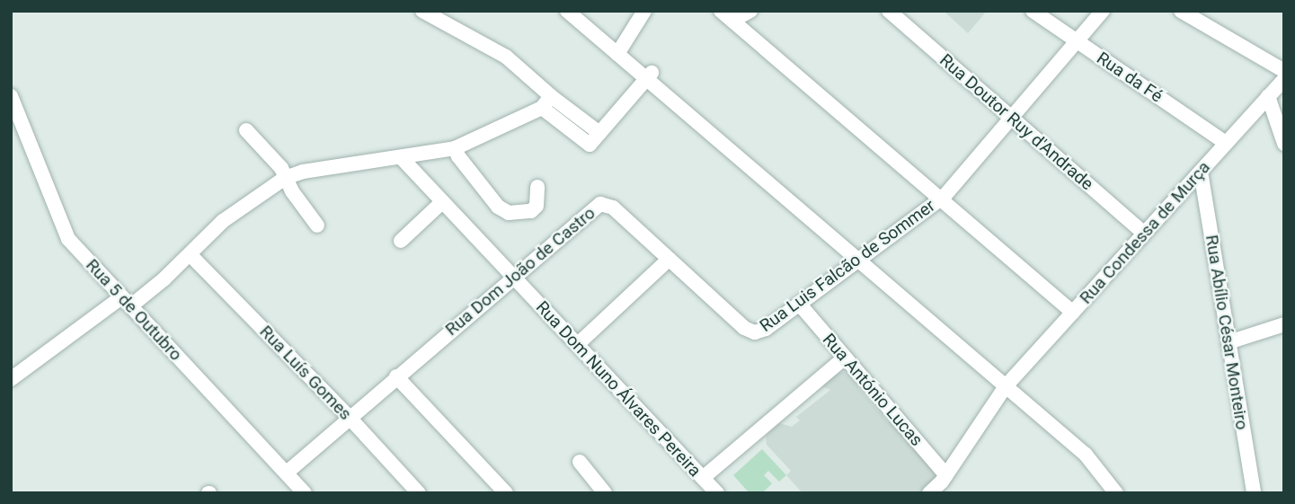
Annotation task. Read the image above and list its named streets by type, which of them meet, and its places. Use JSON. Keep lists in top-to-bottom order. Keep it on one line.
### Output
{"streets":{"street":["Rua da Fé","Rua Doutor Ruy d'Andrade","Rua Condessa de Murça","Rua Luis Falcão de Sommer","Rua Dom João de Castro","Rua 5 de Outubro","Rua Abílio César Monteiro","Rua Luís Gomes","Rua Dom Nuno Álvares Pereira","Rua António Lucas"]},"crossings":[["Rua da Fé","Rua Condessa de Murça"],["Rua da Fé","Rua Luis Falcão de Sommer"],["Rua Doutor Ruy d'Andrade","Rua Condessa de Murça"],["Rua Doutor Ruy d'Andrade","Rua Luis Falcão de Sommer"],["Rua Condessa de Murça","Rua Abílio César Monteiro"],["Rua Condessa de Murça","Rua António Lucas"],["Rua Luis Falcão de Sommer","Rua Dom João de Castro"],["Rua Luis Falcão de Sommer","Rua António Lucas"],["Rua Dom João de Castro","Rua 5 de Outubro"],["Rua Dom João de Castro","Rua Luís Gomes"],["Rua Dom João de Castro","Rua Dom Nuno Álvares Pereira"]]}
